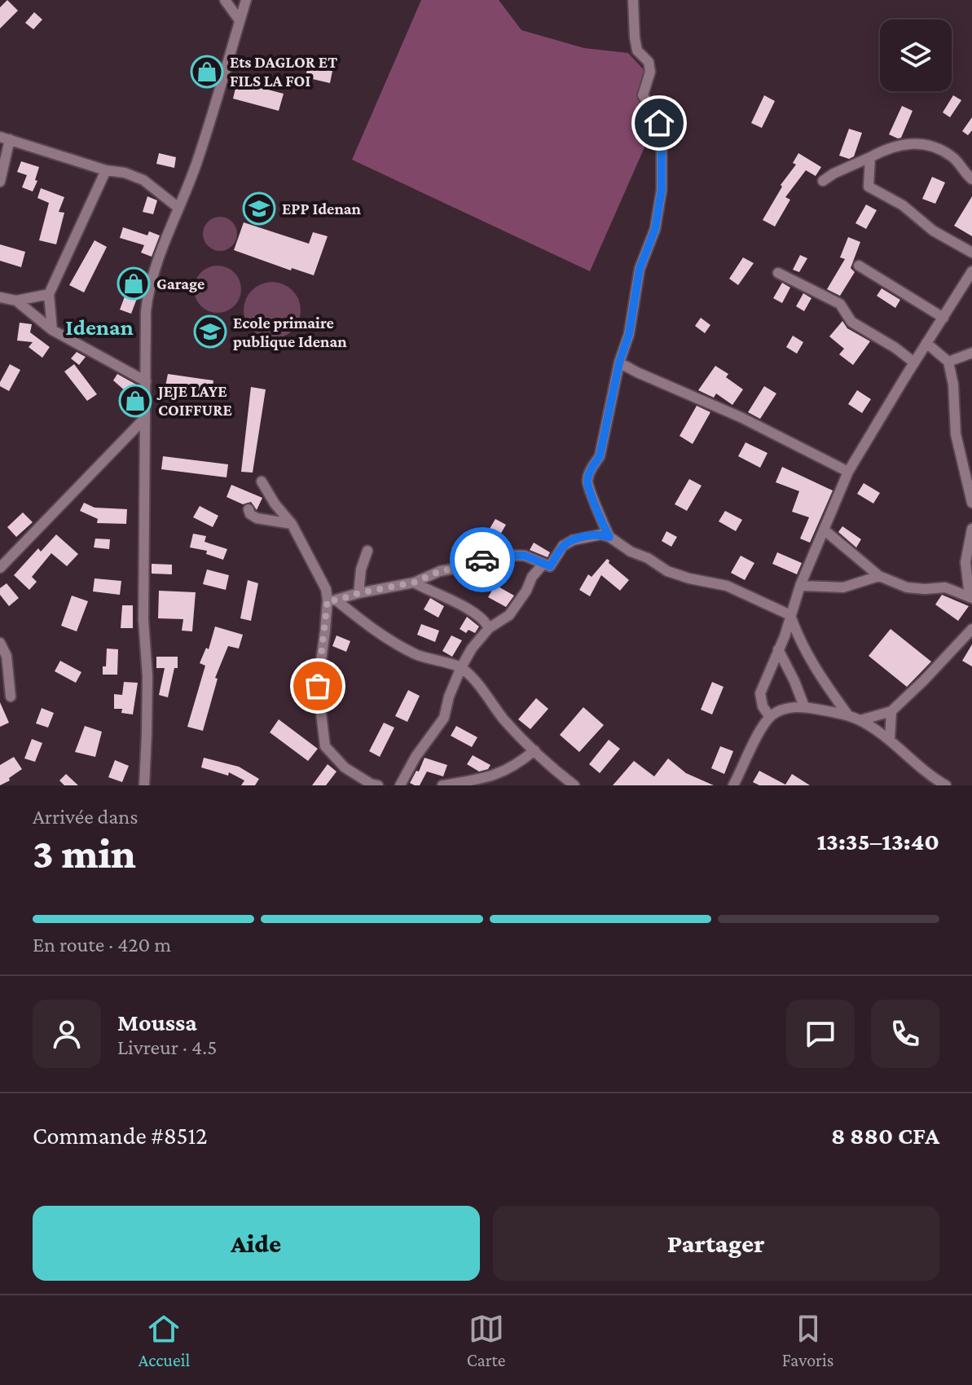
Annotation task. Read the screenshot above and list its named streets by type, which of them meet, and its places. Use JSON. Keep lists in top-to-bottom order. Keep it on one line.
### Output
{"districts":["Idenan"],"places":{"shop":["Ets DAGLOR ET FILS LA FOI","Garage","JEJE LAYE COIFFURE"],"school or university":["EPP Idenan","Ecole primaire publique Idenan"]},"page":{"heading":["3 min","Arrivée dans","13:35–13:40"],"panel":["Moussa","Livreur · 4.5","Commande #8512","8 880 CFA"],"bar":"En route · 420 m","buttons":["Aide","Partager"],"tabs":["Accueil","Carte","Favoris"]}}
